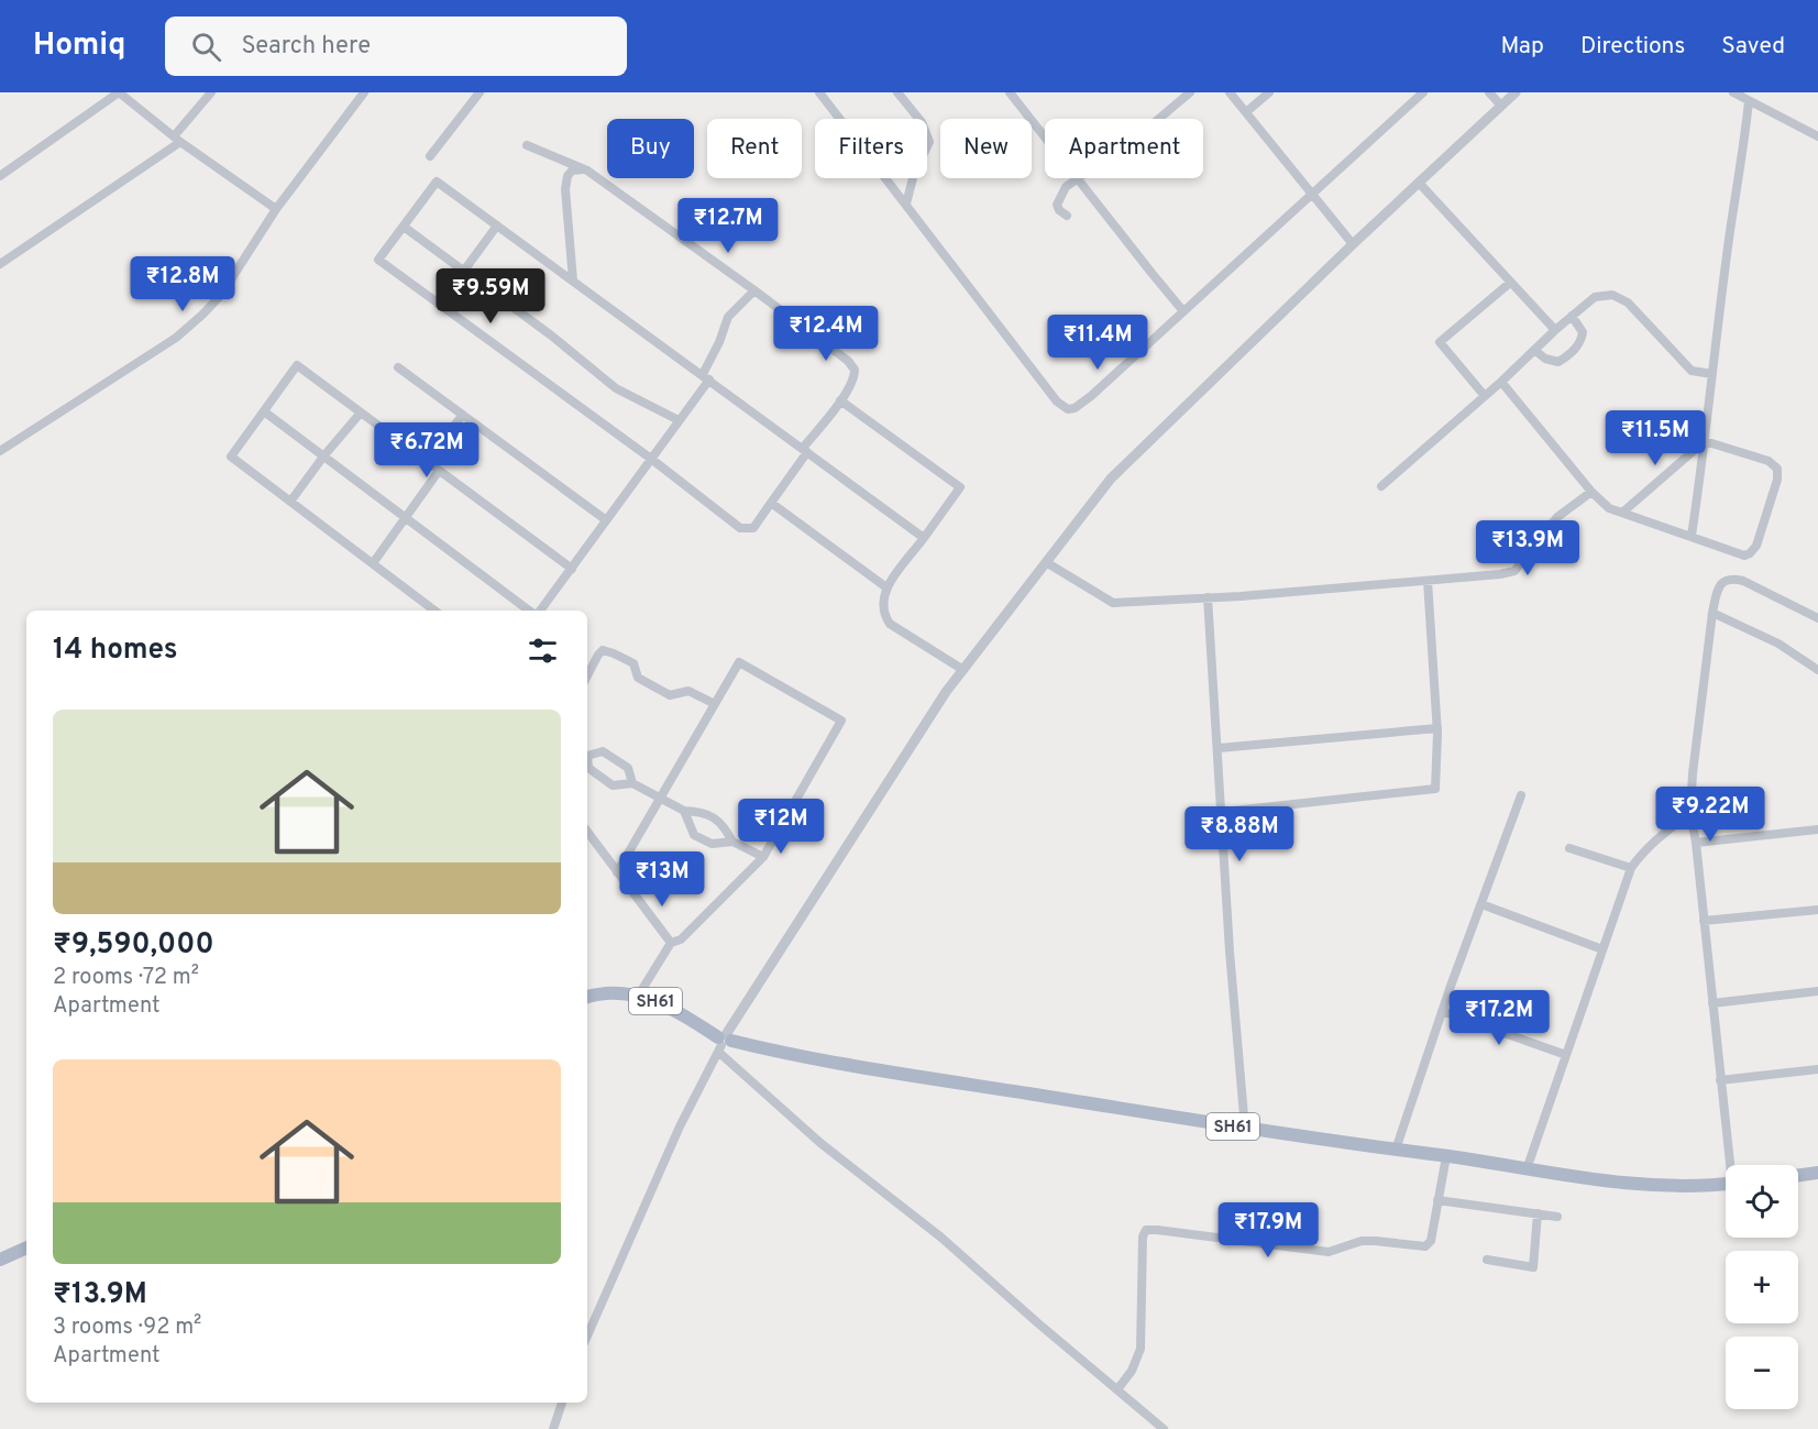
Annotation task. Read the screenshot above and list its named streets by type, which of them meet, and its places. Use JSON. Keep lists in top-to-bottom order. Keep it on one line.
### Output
{"streets":{"main road":["SH61"]},"page":{"header":"Homiq","search":"Search here","nav":["Map","Directions","Saved"],"chip":["Buy","Rent","Filters","New","Apartment"],"price":["₹12.7M","₹12.8M","₹9.59M","₹12.4M","₹11.4M","₹11.5M","₹6.72M","₹13.9M","₹9.22M","₹12M","₹8.88M","₹13M","₹17.2M","₹17.9M"],"heading":"14 homes","list":[{"name":"₹9,590,000","note":"2 rooms · 72 m² · Apartment"},{"name":"₹13.9M","note":"3 rooms · 92 m² · Apartment"}],"map_buttons":["+","−"]}}
